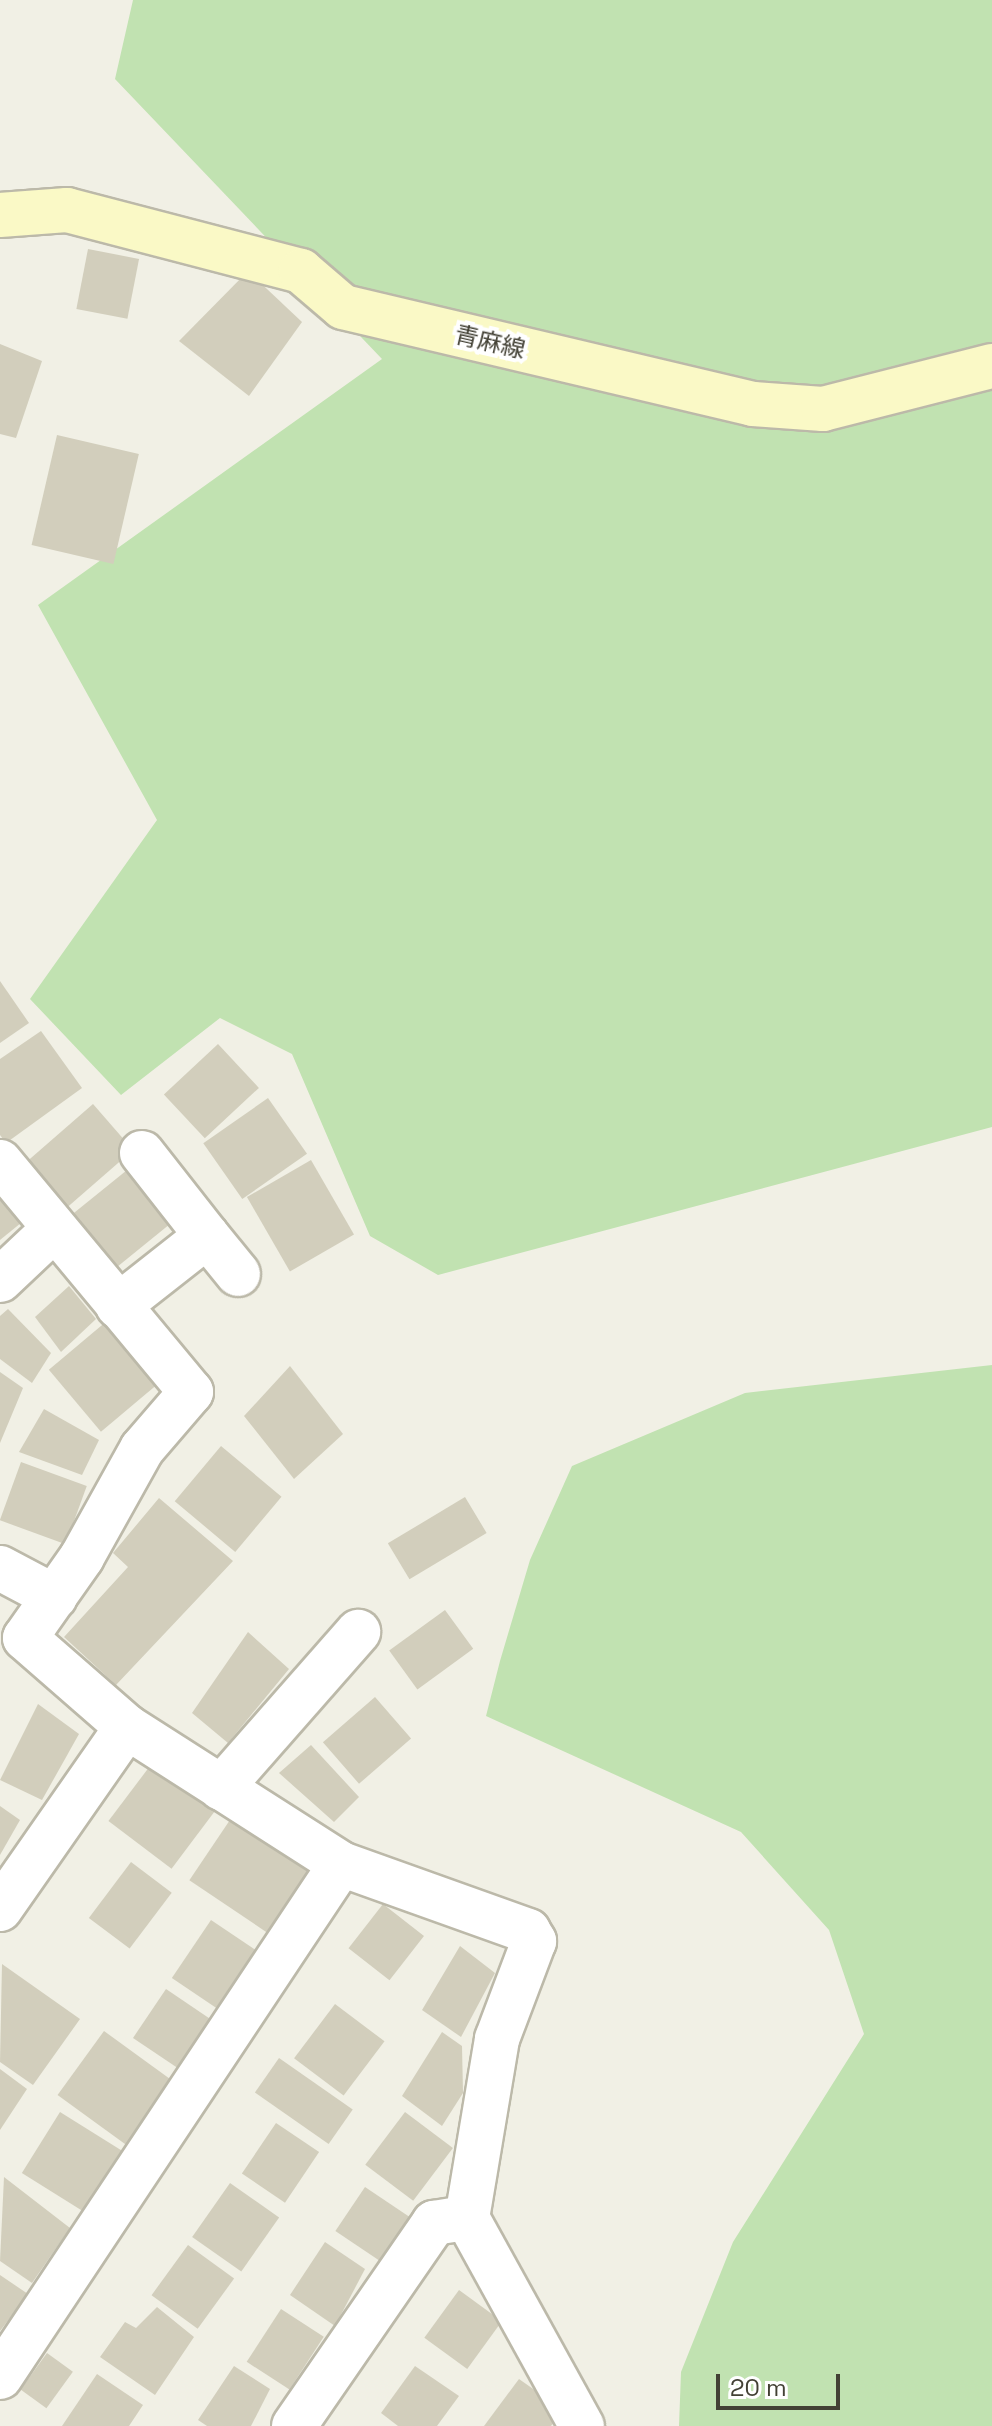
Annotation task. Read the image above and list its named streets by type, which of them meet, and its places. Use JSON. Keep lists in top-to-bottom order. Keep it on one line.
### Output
{"streets":{"street":["青麻線"]},"scale_bar":"20 m"}
